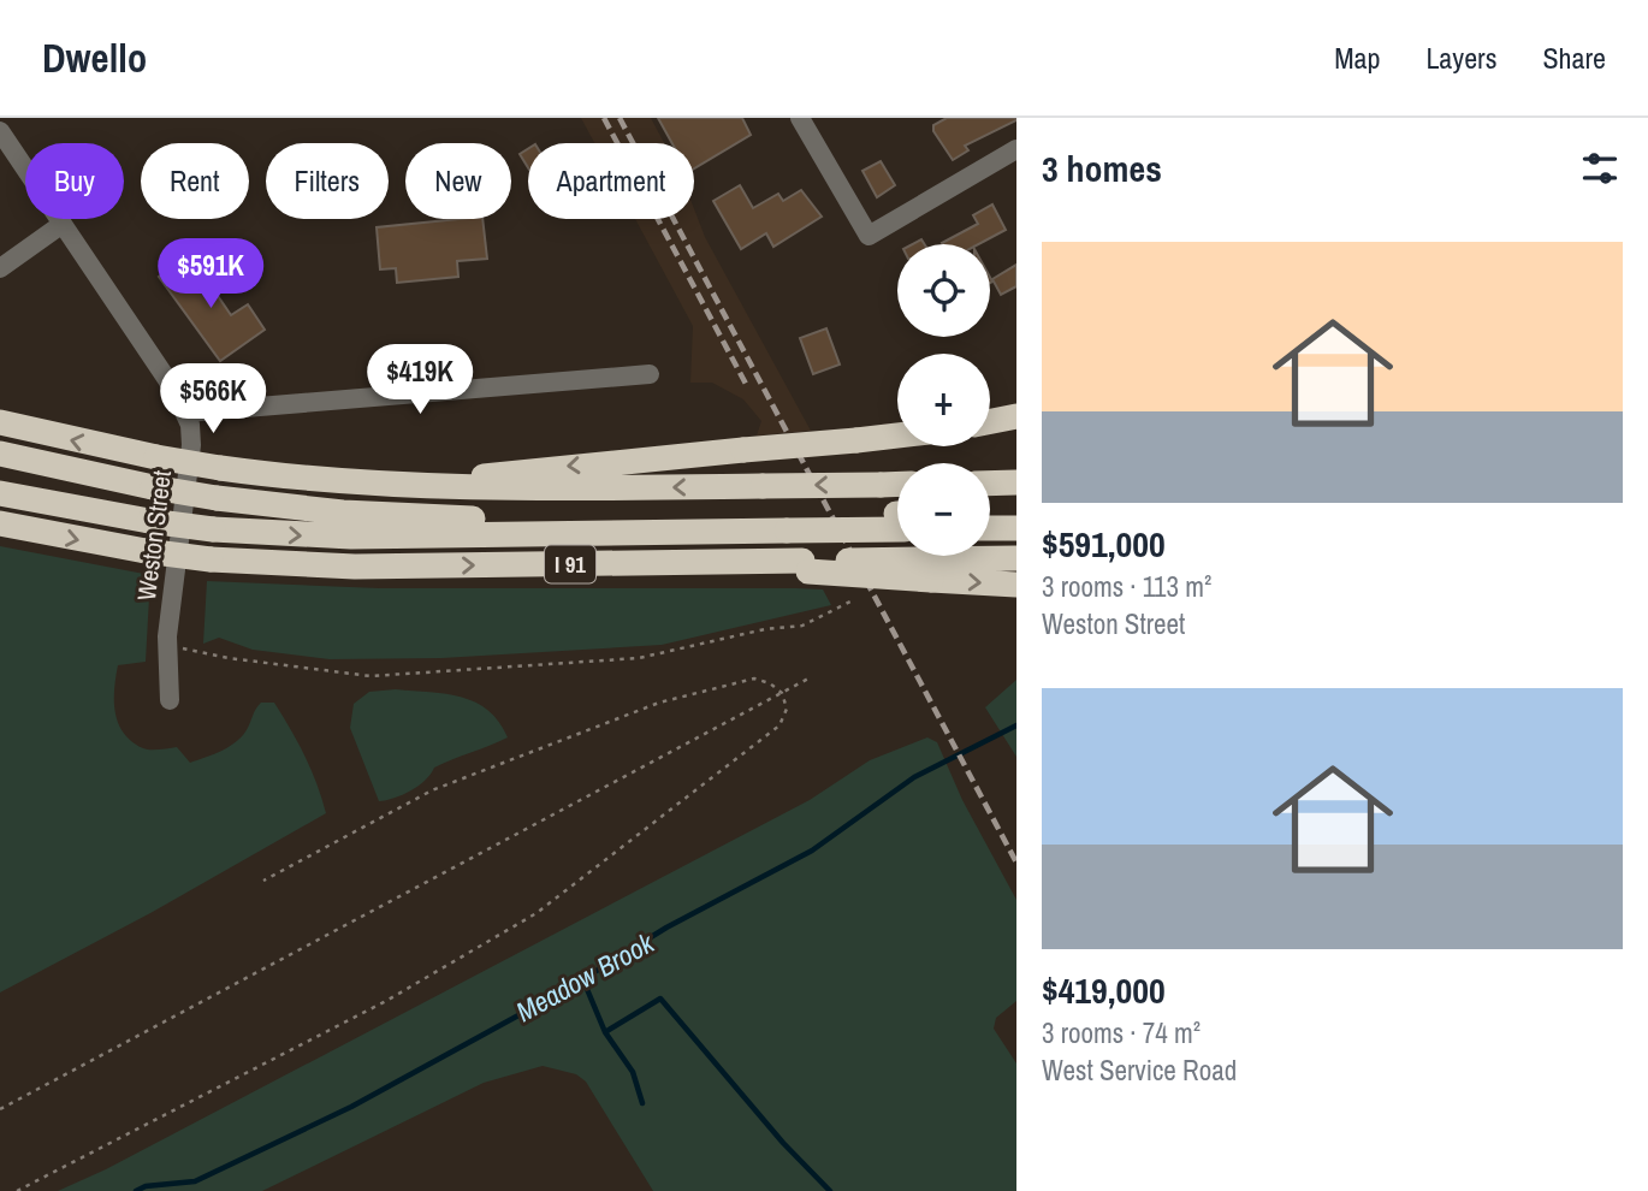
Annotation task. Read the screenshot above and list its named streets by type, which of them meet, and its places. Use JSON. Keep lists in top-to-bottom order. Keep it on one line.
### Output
{"streets":{"highway":["I 91"],"street":["Weston Street"]},"water":["Meadow Brook"],"page":{"header":"Dwello","nav":["Map","Layers","Share"],"heading":"3 homes","chip":["Buy","Rent","Filters","New","Apartment"],"list":[{"name":"$591,000","note":"3 rooms · 113 m² · Weston Street"},{"name":"$419,000","note":"3 rooms · 74 m² · West Service Road"}],"price":["$591K","$419K","$566K"],"map_buttons":["+","−"]}}
